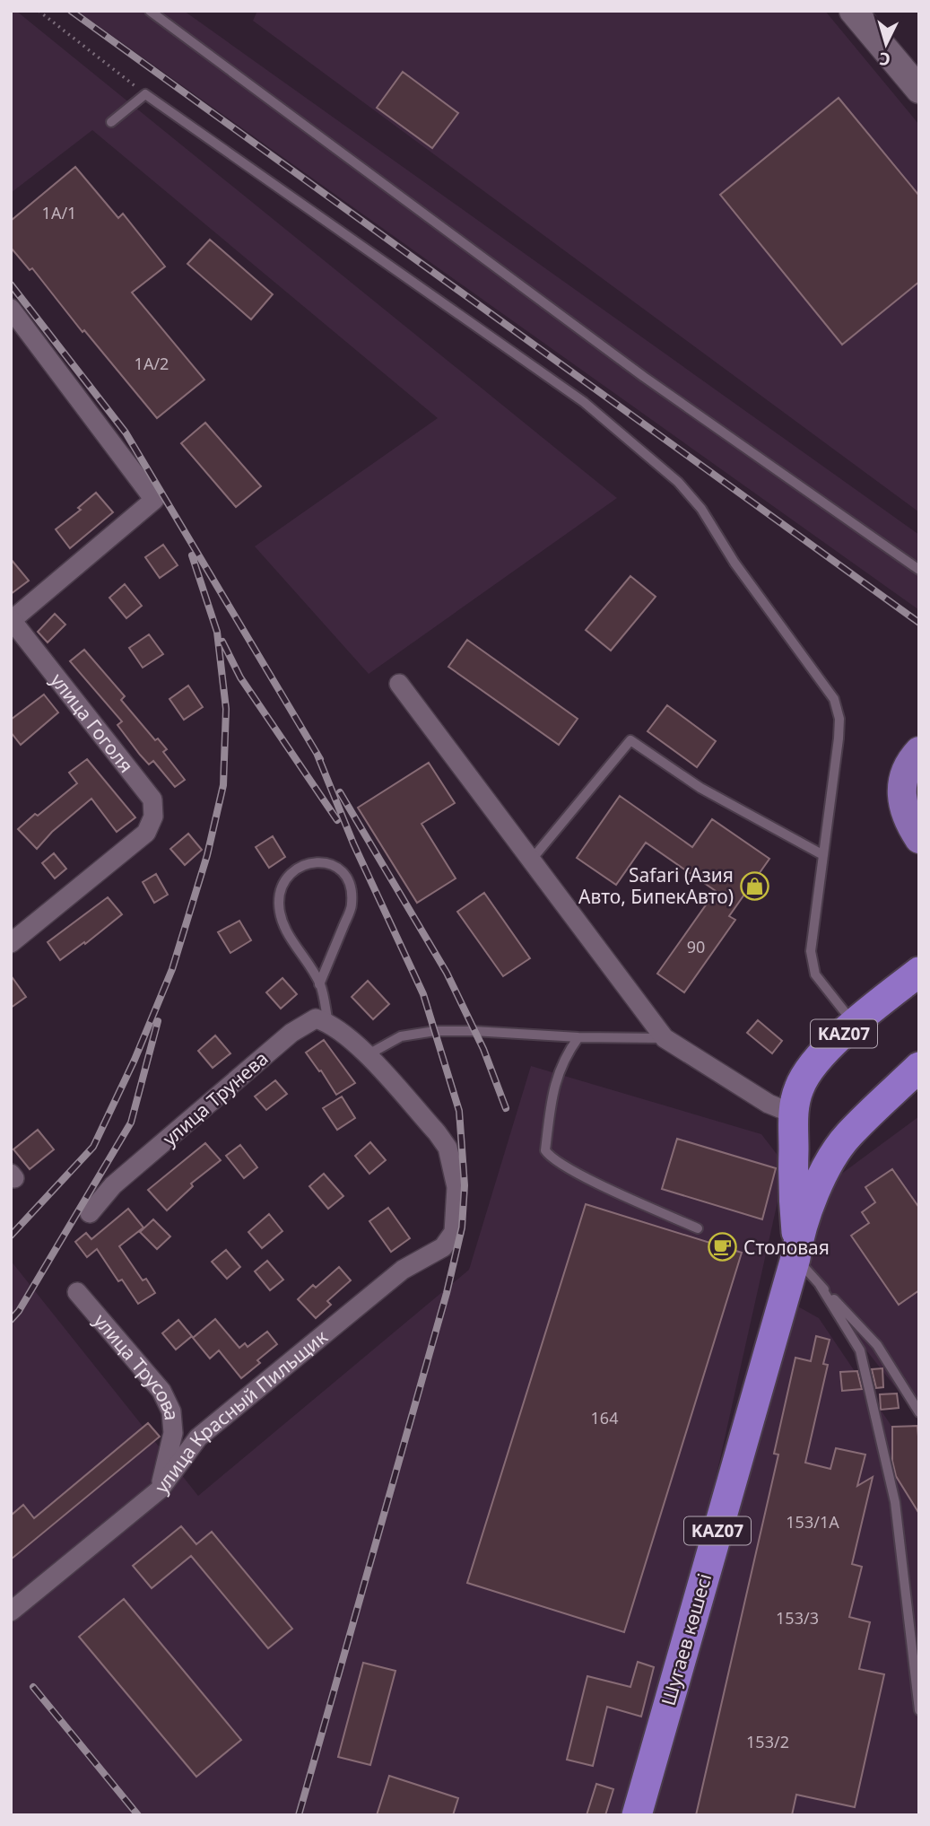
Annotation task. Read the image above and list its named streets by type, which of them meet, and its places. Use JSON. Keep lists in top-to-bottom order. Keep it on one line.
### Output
{"streets":{"highway":["KAZ07","Шугаев көшесі"],"street":["улица Гоголя","улица Трунева","улица Трусова","улица Красный Пильщик"]},"crossings":[["улица Трусова","улица Красный Пильщик"]],"places":{"shop":["Safari (Азия Авто, БипекАвто)"],"cafe":["Столовая"]},"house_numbers":["1А/1","1А/2","90","164","153/1A","153/3","153/2"],"north":"bottom"}
